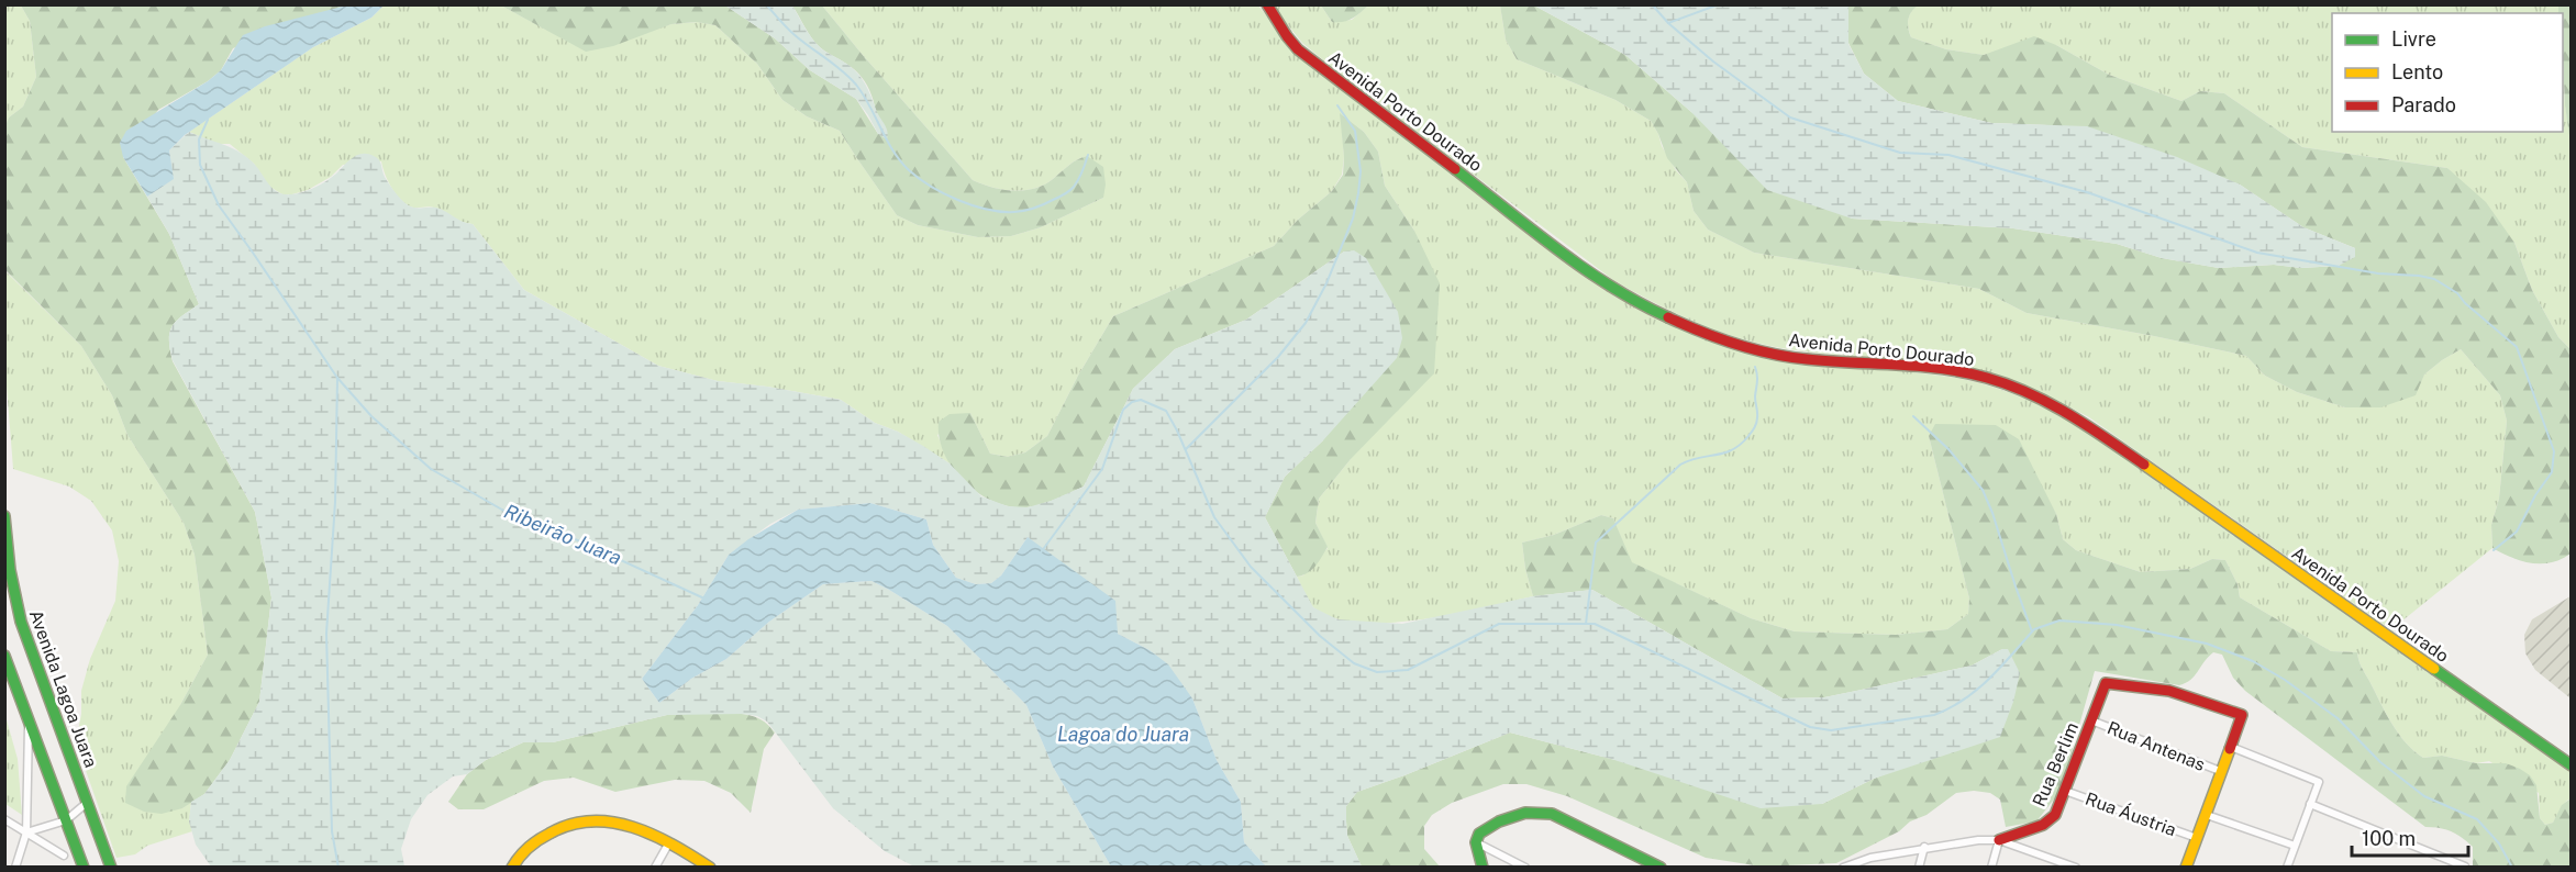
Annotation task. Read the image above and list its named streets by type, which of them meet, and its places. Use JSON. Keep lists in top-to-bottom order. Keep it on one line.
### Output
{"streets":{"main road":["Avenida Porto Dourado","Avenida Lagoa Juara","Rua Berlim"],"street":["Rua Antenas","Rua Áustria"]},"crossings":[["Rua Antenas","Rua Berlim"],["Rua Berlim","Rua Áustria"]],"water":["Ribeirão Juara","Lagoa do Juara"],"legend":["Livre","Lento","Parado"],"scale_bar":"100 m"}
